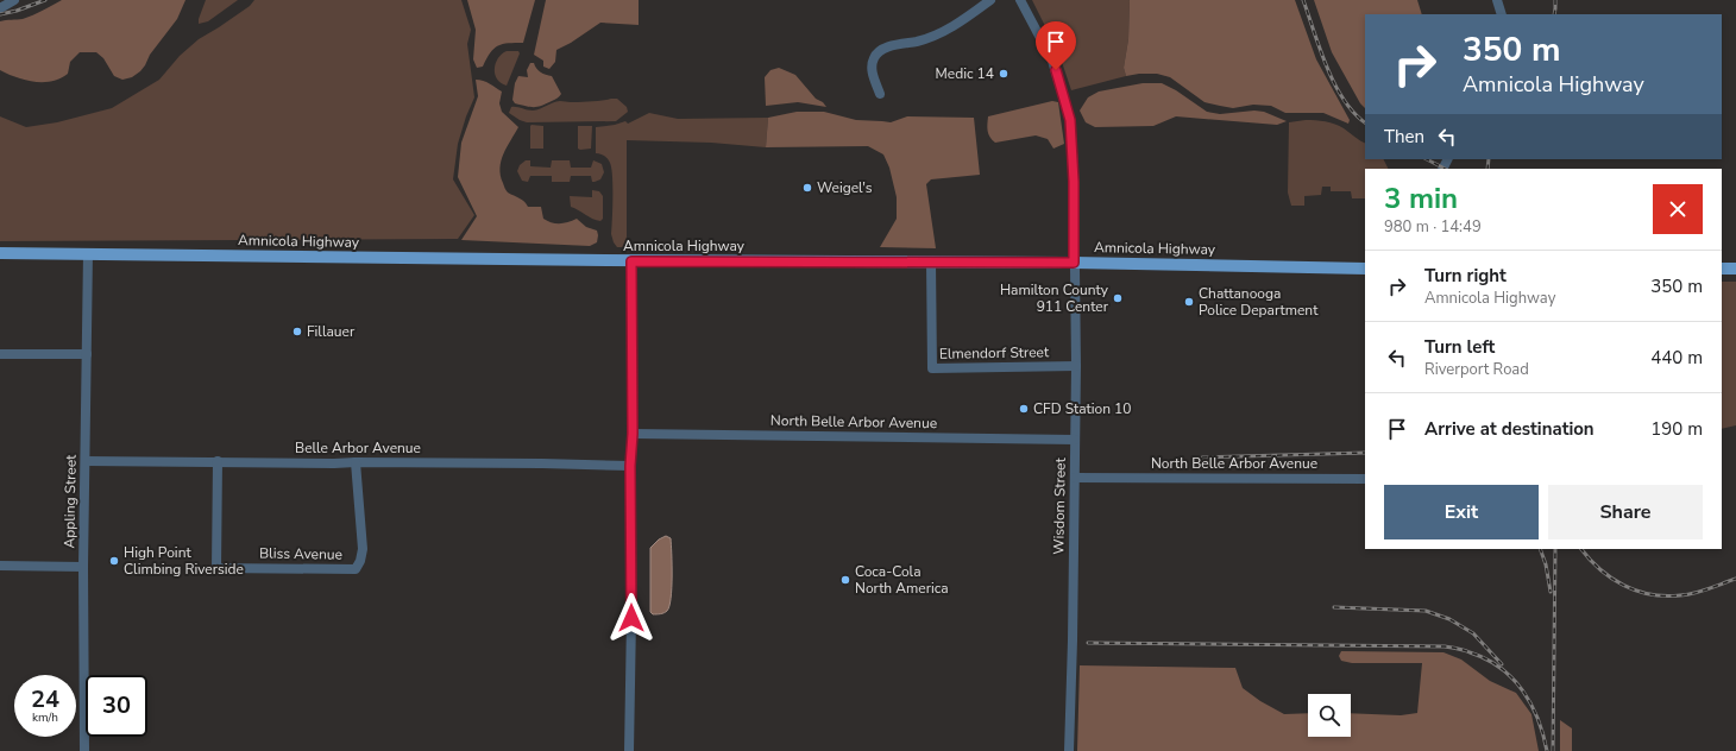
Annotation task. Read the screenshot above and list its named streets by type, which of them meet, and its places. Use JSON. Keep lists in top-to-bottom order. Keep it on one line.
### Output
{"streets":{"main road":["Amnicola Highway"],"street":["Elmendorf Street","North Belle Arbor Avenue","Belle Arbor Avenue","Appling Street","Wisdom Street","Bliss Avenue"]},"crossings":[["Amnicola Highway","Elmendorf Street"],["Amnicola Highway","Appling Street"],["Amnicola Highway","Wisdom Street"],["Elmendorf Street","Wisdom Street"],["North Belle Arbor Avenue","Wisdom Street"],["Belle Arbor Avenue","Appling Street"],["Belle Arbor Avenue","Bliss Avenue"]],"places":["Medic 14","Weigel's","Hamilton County 911 Center","Chattanooga Police Department","Fillauer","CFD Station 10","High Point Climbing Riverside","Coca-Cola North America"],"page":{"turn":["350 m","Amnicola Highway"],"then":"Then","heading":["3 min","980 m · 14:49"],"list":[{"name":"Turn right","note":"Amnicola Highway","value":"350 m"},{"name":"Turn left","note":"Riverport Road","value":"440 m"},{"name":"Arrive at destination","value":"190 m"}],"buttons":["Exit","Share"],"speed":"24 km/h","limit":"30"}}
